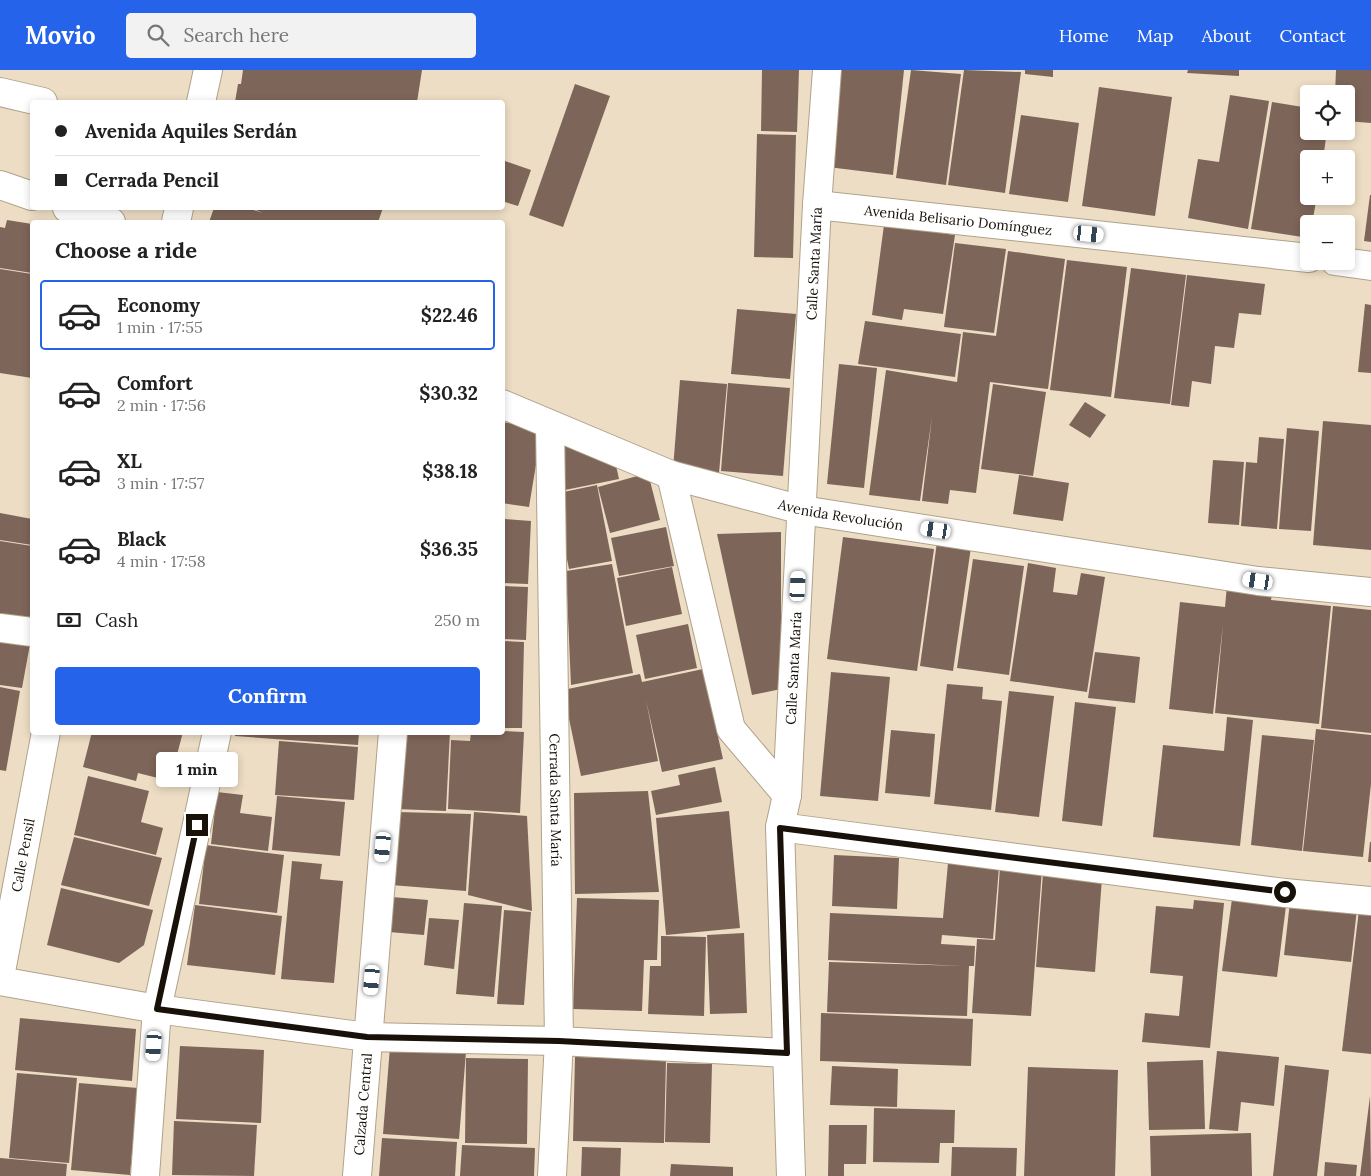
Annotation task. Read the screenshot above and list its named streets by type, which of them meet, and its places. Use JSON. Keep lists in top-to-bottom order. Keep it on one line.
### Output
{"streets":{"street":["Avenida Belisario Domínguez","Calle Santa María","Avenida Revolución","Cerrada Santa María","Calle Pensil","Calzada Central"]},"crossings":[["Avenida Belisario Domínguez","Calle Santa María"],["Calle Santa María","Avenida Revolución"],["Avenida Revolución","Cerrada Santa María"]],"page":{"header":"Movio","search":"Search here","nav":["Home","Map","About","Contact"],"map_buttons":["+","−"],"banner":["Avenida Aquiles Serdán","Cerrada Pencil"],"heading":"Choose a ride","list":[{"name":"Economy","note":"1 min · 17:55","value":"$22.46"},{"name":"Comfort","note":"2 min · 17:56","value":"$30.32"},{"name":"XL","note":"3 min · 17:57","value":"$38.18"},{"name":"Black","note":"4 min · 17:58","value":"$36.35"}],"pay":["Cash","250 m"],"buttons":"Confirm","bubble":"1 min"}}
